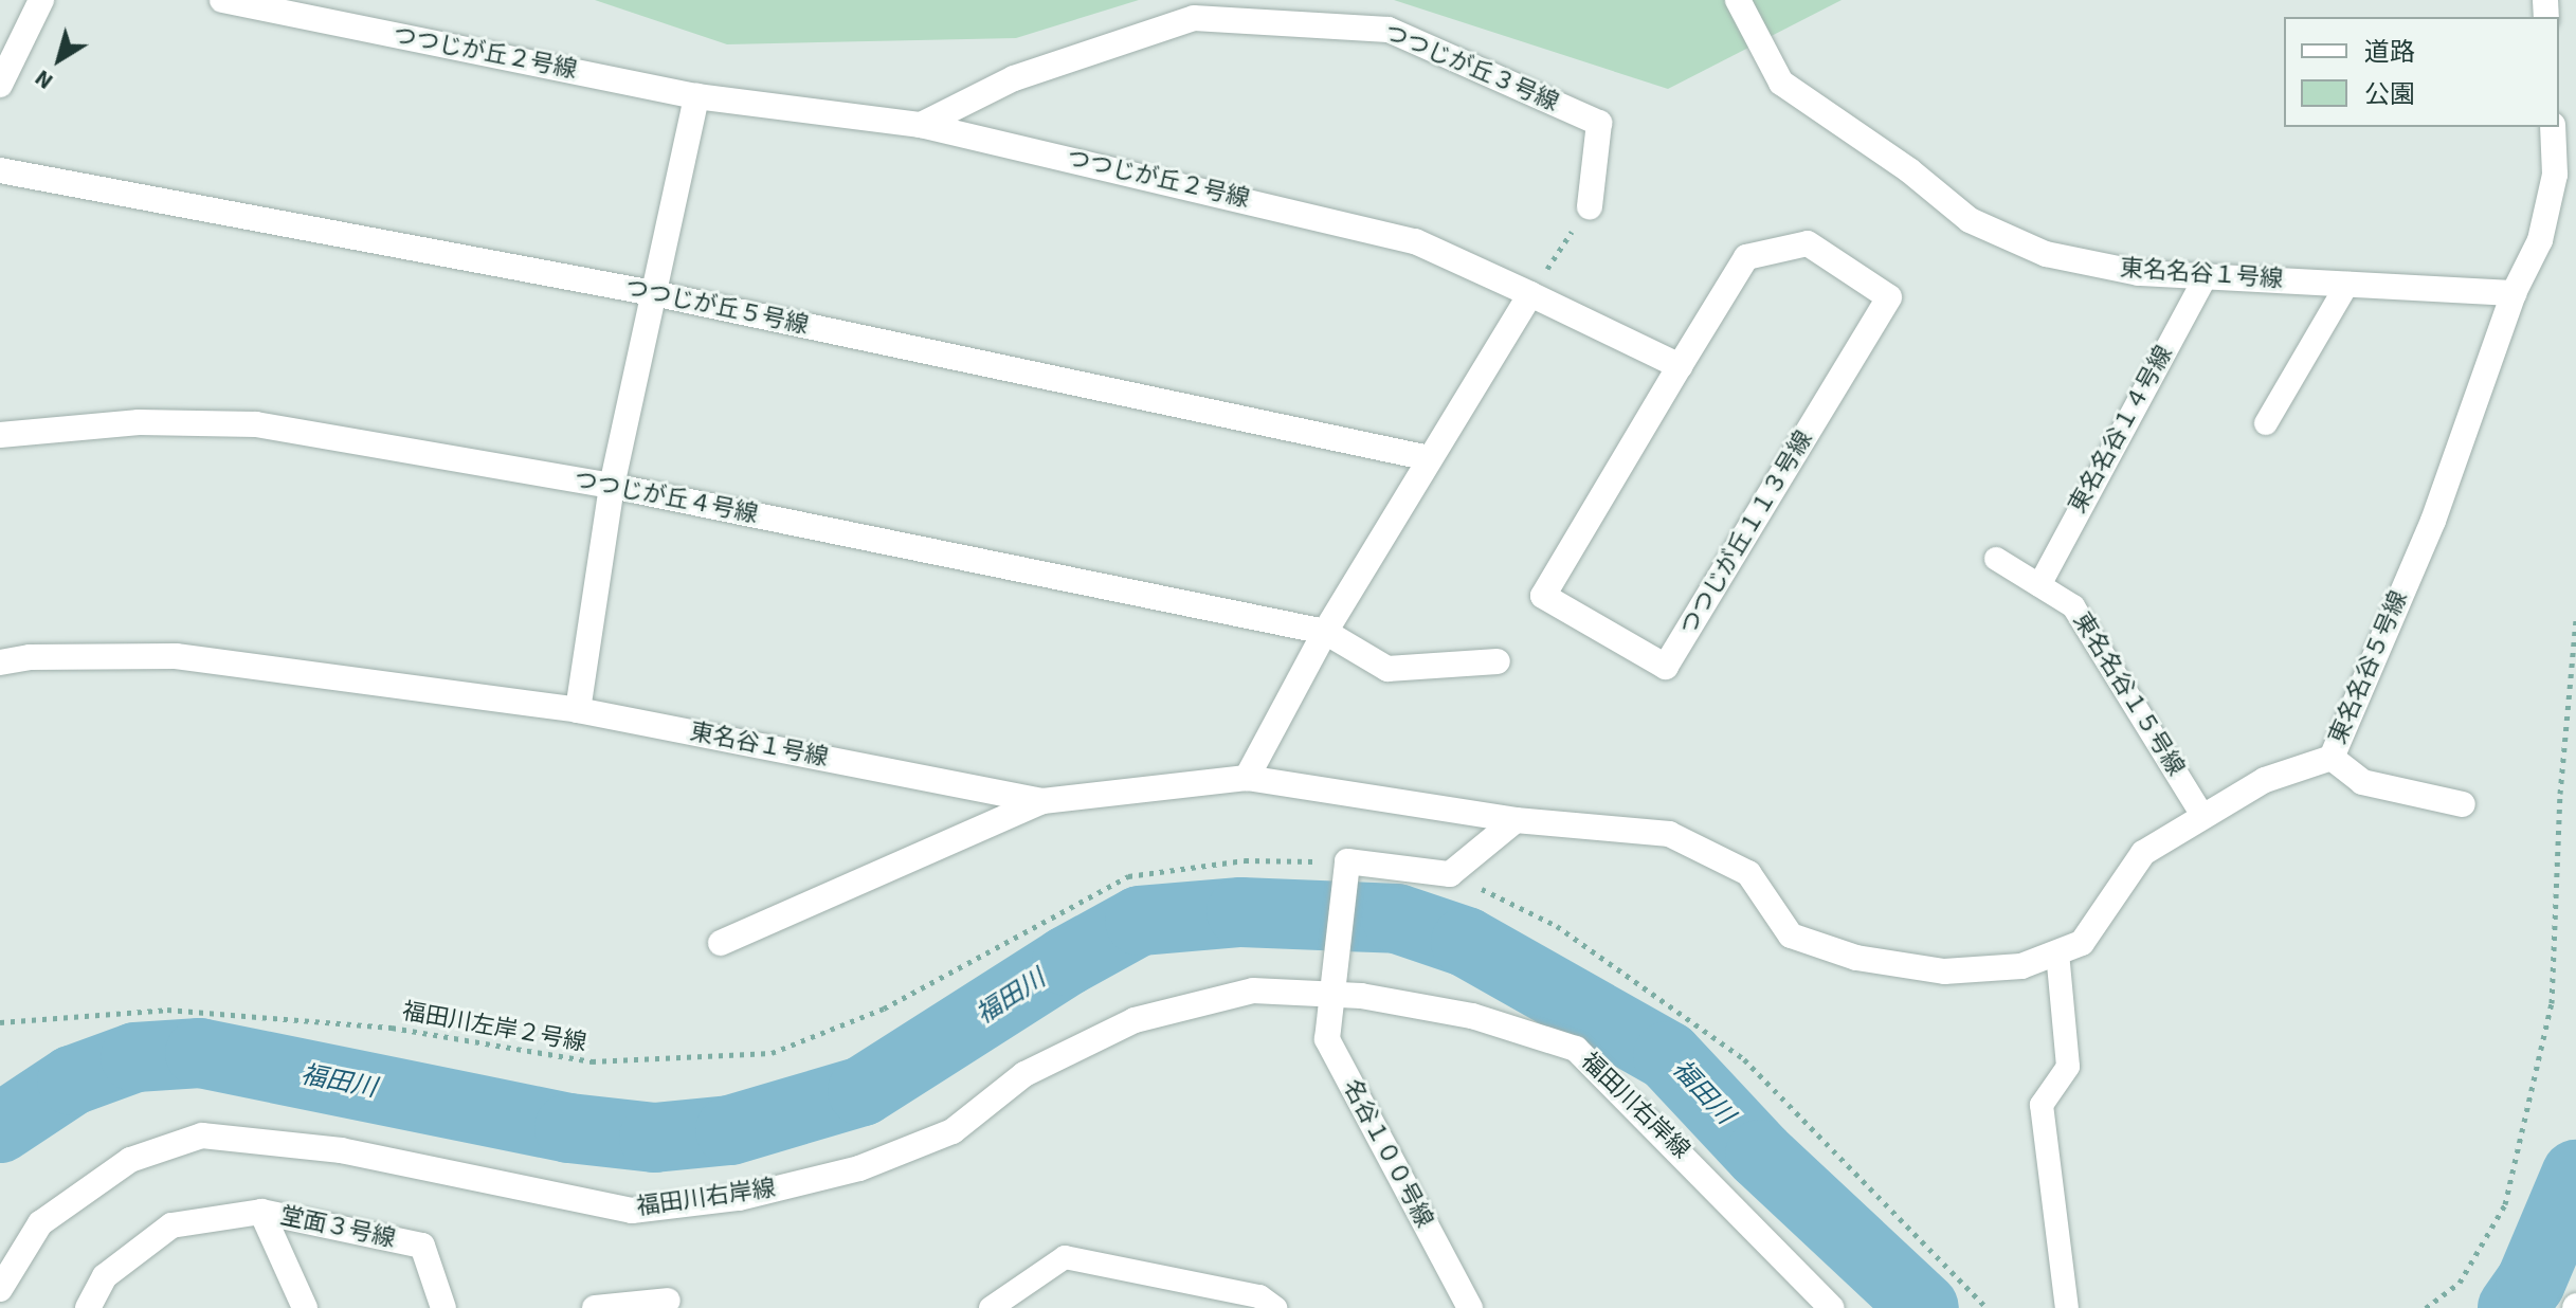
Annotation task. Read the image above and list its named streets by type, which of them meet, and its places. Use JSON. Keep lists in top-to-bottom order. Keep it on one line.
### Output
{"streets":{"street":["つつじが丘２号線","つつじが丘３号線","東名名谷１号線","つつじが丘５号線","つつじが丘４号線","つつじが丘１１３号線","東名名谷５号線","東名谷１号線","福田川右岸線","名谷１００号線","堂面３号線"],"lane":["東名名谷１４号線","東名名谷１５号線"],"path":["福田川左岸２号線"]},"crossings":[["つつじが丘２号線","つつじが丘３号線"],["東名名谷１号線","東名名谷１４号線"],["東名名谷１号線","東名名谷５号線"],["東名名谷１４号線","東名名谷１５号線"],["東名名谷５号線","東名名谷１５号線"],["東名名谷５号線","東名谷１号線"],["福田川右岸線","名谷１００号線"]],"water":["福田川"],"legend":["道路","公園"],"north":"bottom left"}
